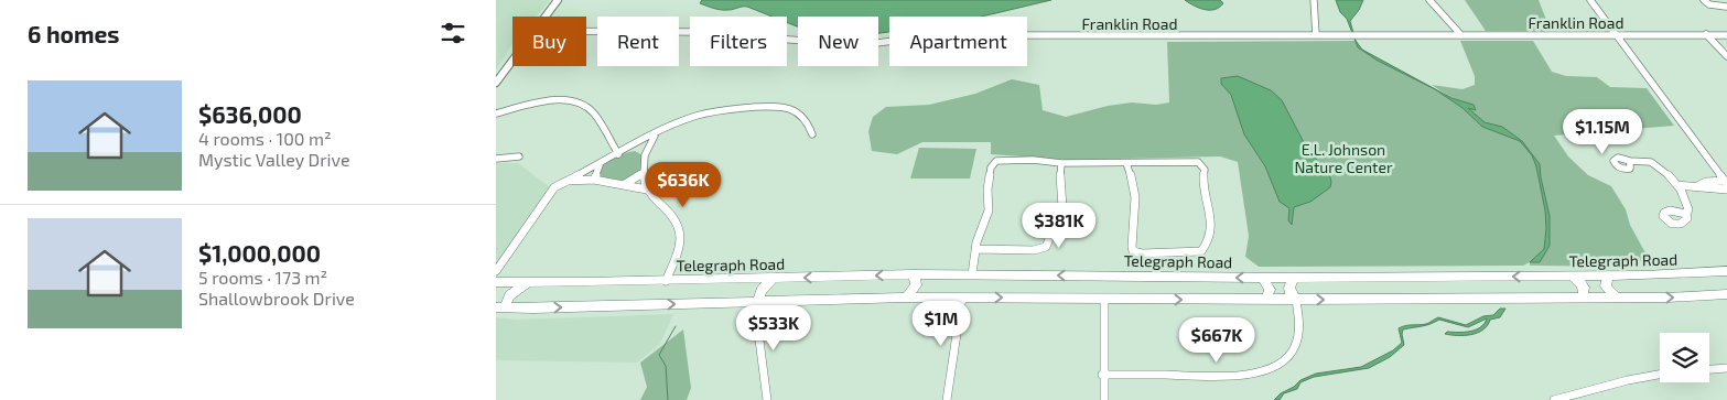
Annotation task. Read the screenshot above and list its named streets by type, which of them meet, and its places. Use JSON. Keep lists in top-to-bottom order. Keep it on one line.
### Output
{"streets":{"highway":["Telegraph Road"],"street":["Franklin Road"]},"parks":["E.L. Johnson Nature Center"],"page":{"heading":"6 homes","chip":["Buy","Rent","Filters","New","Apartment"],"list":[{"name":"$636,000","note":"4 rooms · 100 m² · Mystic Valley Drive"},{"name":"$1,000,000","note":"5 rooms · 173 m² · Shallowbrook Drive"}],"price":["$1.15M","$636K","$381K","$1M","$533K","$667K"]}}
